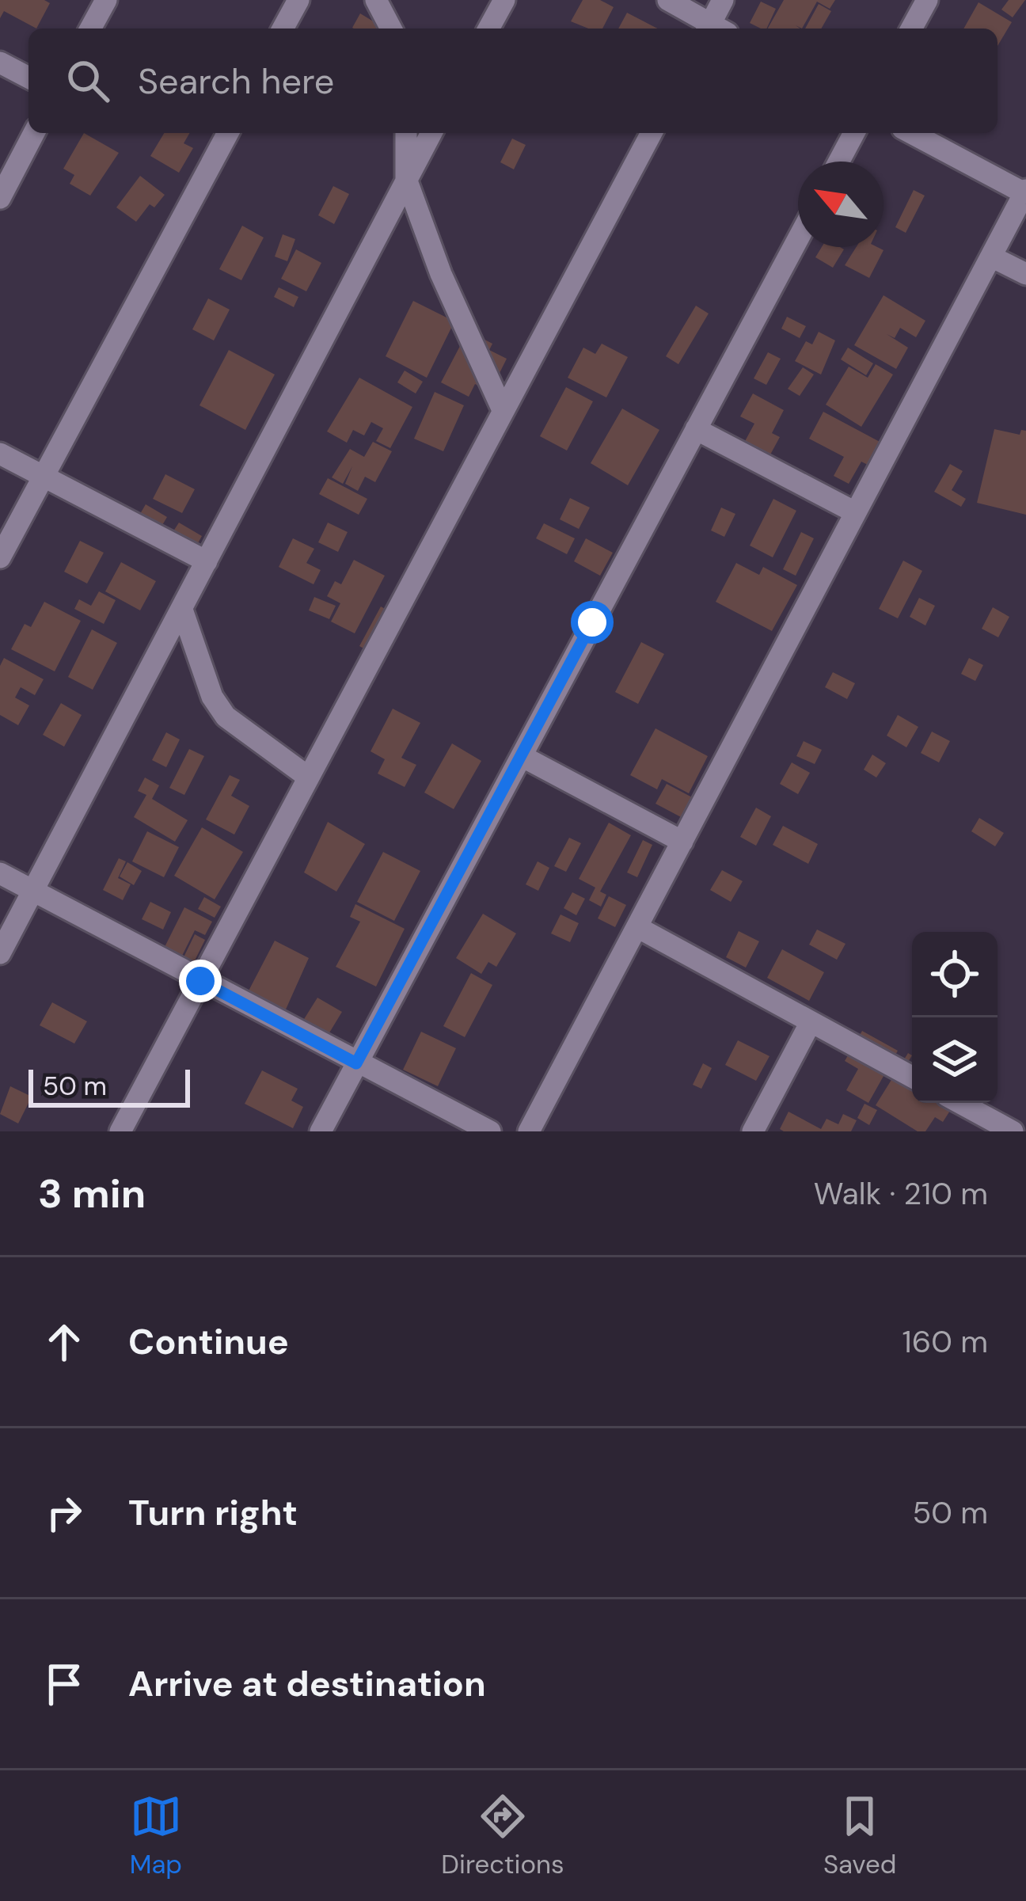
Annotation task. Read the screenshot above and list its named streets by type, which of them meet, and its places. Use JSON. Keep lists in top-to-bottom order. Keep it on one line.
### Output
{"scale_bar":"50 m","north":"top left","page":{"search":"Search here","scale":"50 m","heading":["3 min","Walk · 210 m"],"list":[["Continue","160 m"],["Turn right","50 m"],"Arrive at destination"],"nav":["Map","Directions","Saved"]}}
